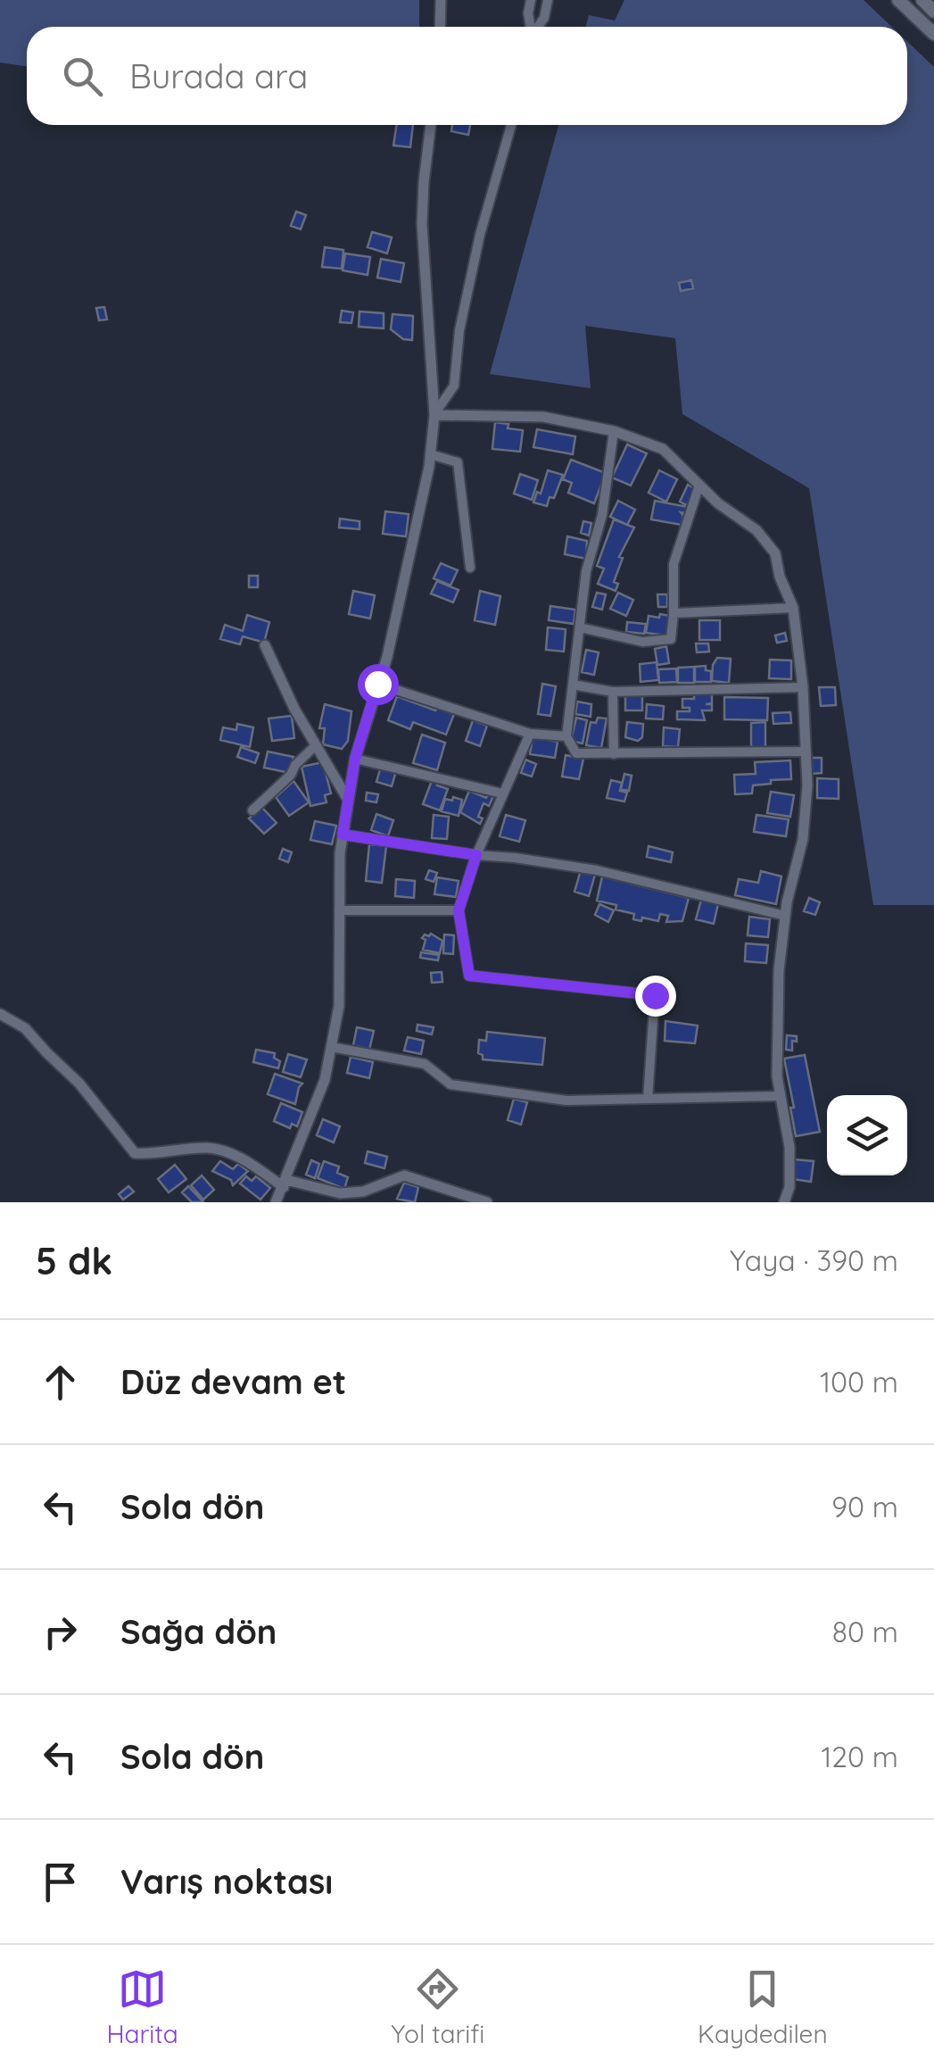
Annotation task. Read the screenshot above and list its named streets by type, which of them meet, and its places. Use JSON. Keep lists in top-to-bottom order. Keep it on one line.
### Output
{"page":{"search":"Burada ara","heading":["5 dk","Yaya · 390 m"],"list":[["Düz devam et","100 m"],["Sola dön","90 m"],["Sağa dön","80 m"],["Sola dön","120 m"],"Varış noktası"],"nav":["Harita","Yol tarifi","Kaydedilen"]}}
